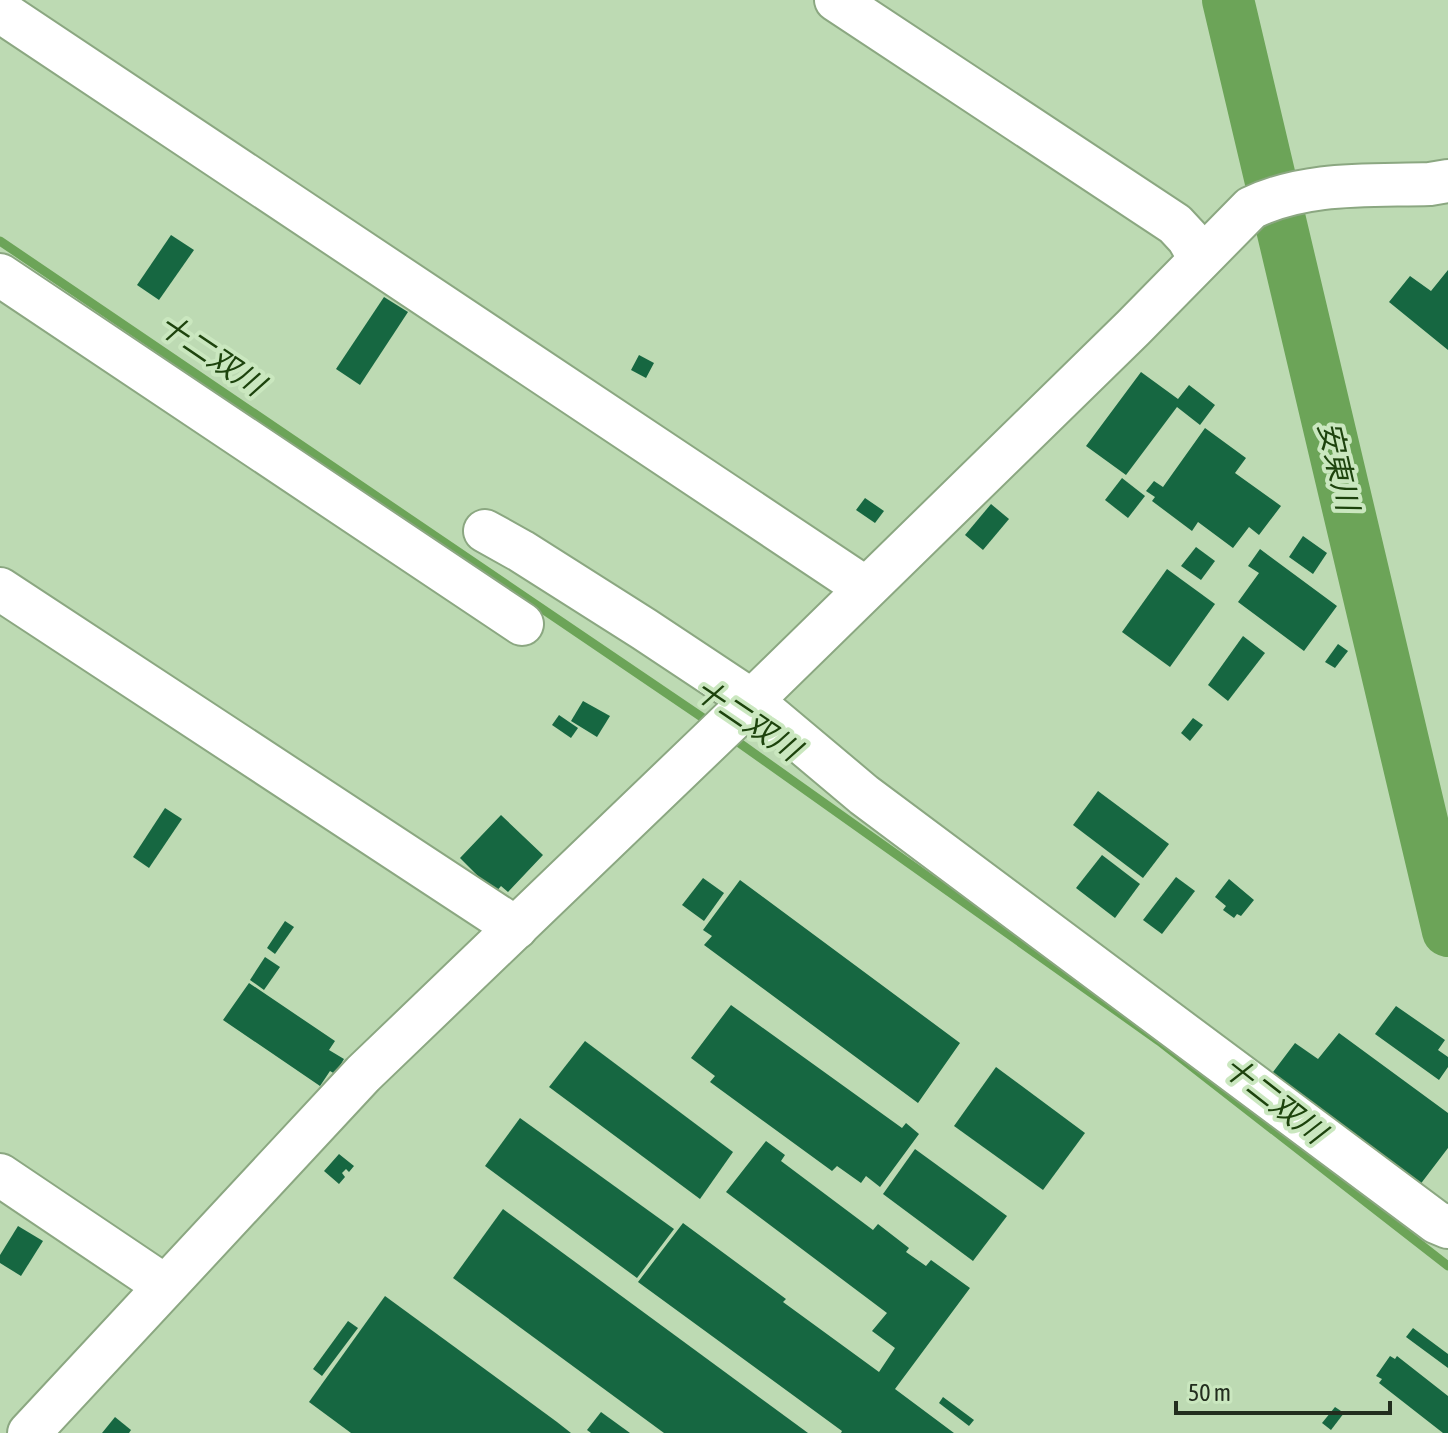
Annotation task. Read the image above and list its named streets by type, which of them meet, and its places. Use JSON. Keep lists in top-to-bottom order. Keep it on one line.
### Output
{"water":["十二双川","安東川"],"scale_bar":"50 m"}
